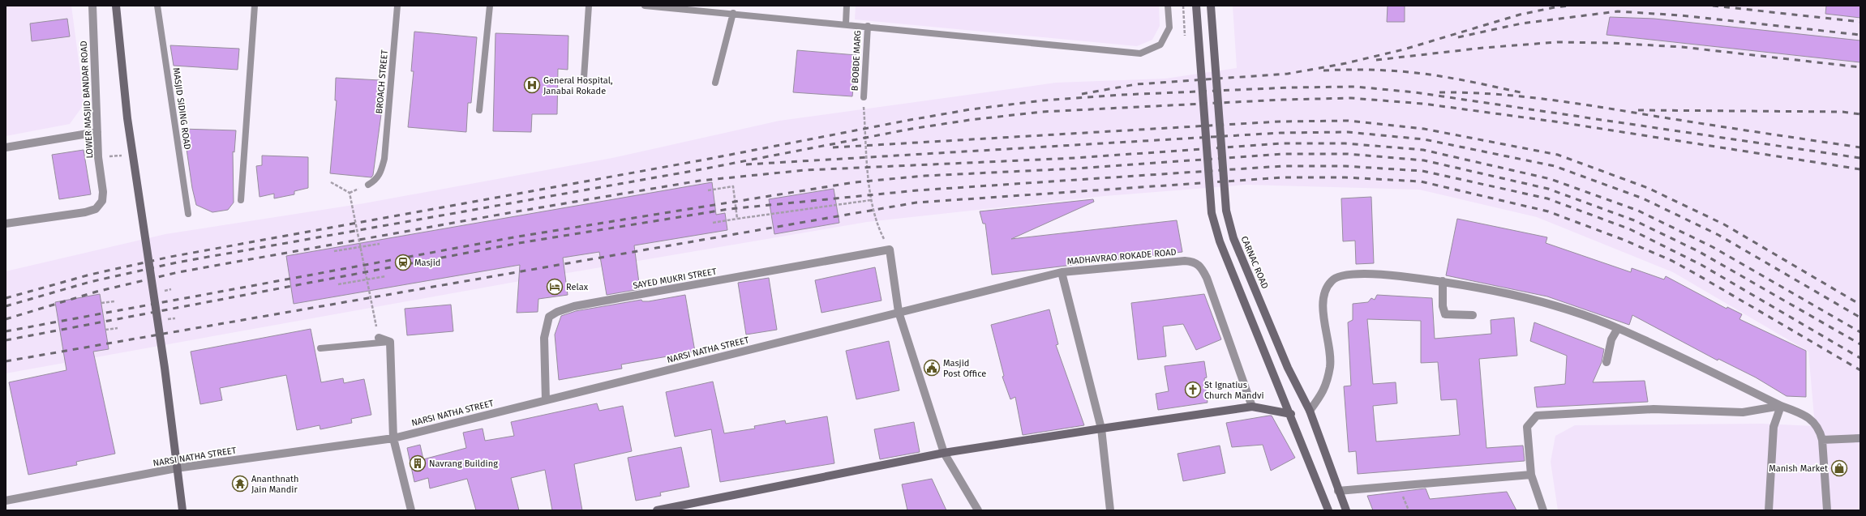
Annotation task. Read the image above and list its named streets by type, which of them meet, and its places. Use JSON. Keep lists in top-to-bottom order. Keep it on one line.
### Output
{"streets":{"street":["LOWER MASJID BANDAR ROAD","MADHAVRAO ROKADE ROAD","CARNAC ROAD","SAYED MUKRI STREET","NARSI NATHA STREET"],"lane":["B BOBDE MARG","BROACH STREET","MASJID SIDING ROAD"]},"crossings":[["MADHAVRAO ROKADE ROAD","SAYED MUKRI STREET"],["MADHAVRAO ROKADE ROAD","NARSI NATHA STREET"],["SAYED MUKRI STREET","NARSI NATHA STREET"]],"places":{"hospital":["General Hospital, Janabai Rokade"],"station":["Masjid"],"hotel":["Relax"],"public building":["Masjid Post Office"],"church":["St Ignatius Church Mandvi"],"building":["Navrang Building"],"shop":["Manish Market"],"temple":["Ananthnath Jain Mandir"]}}
